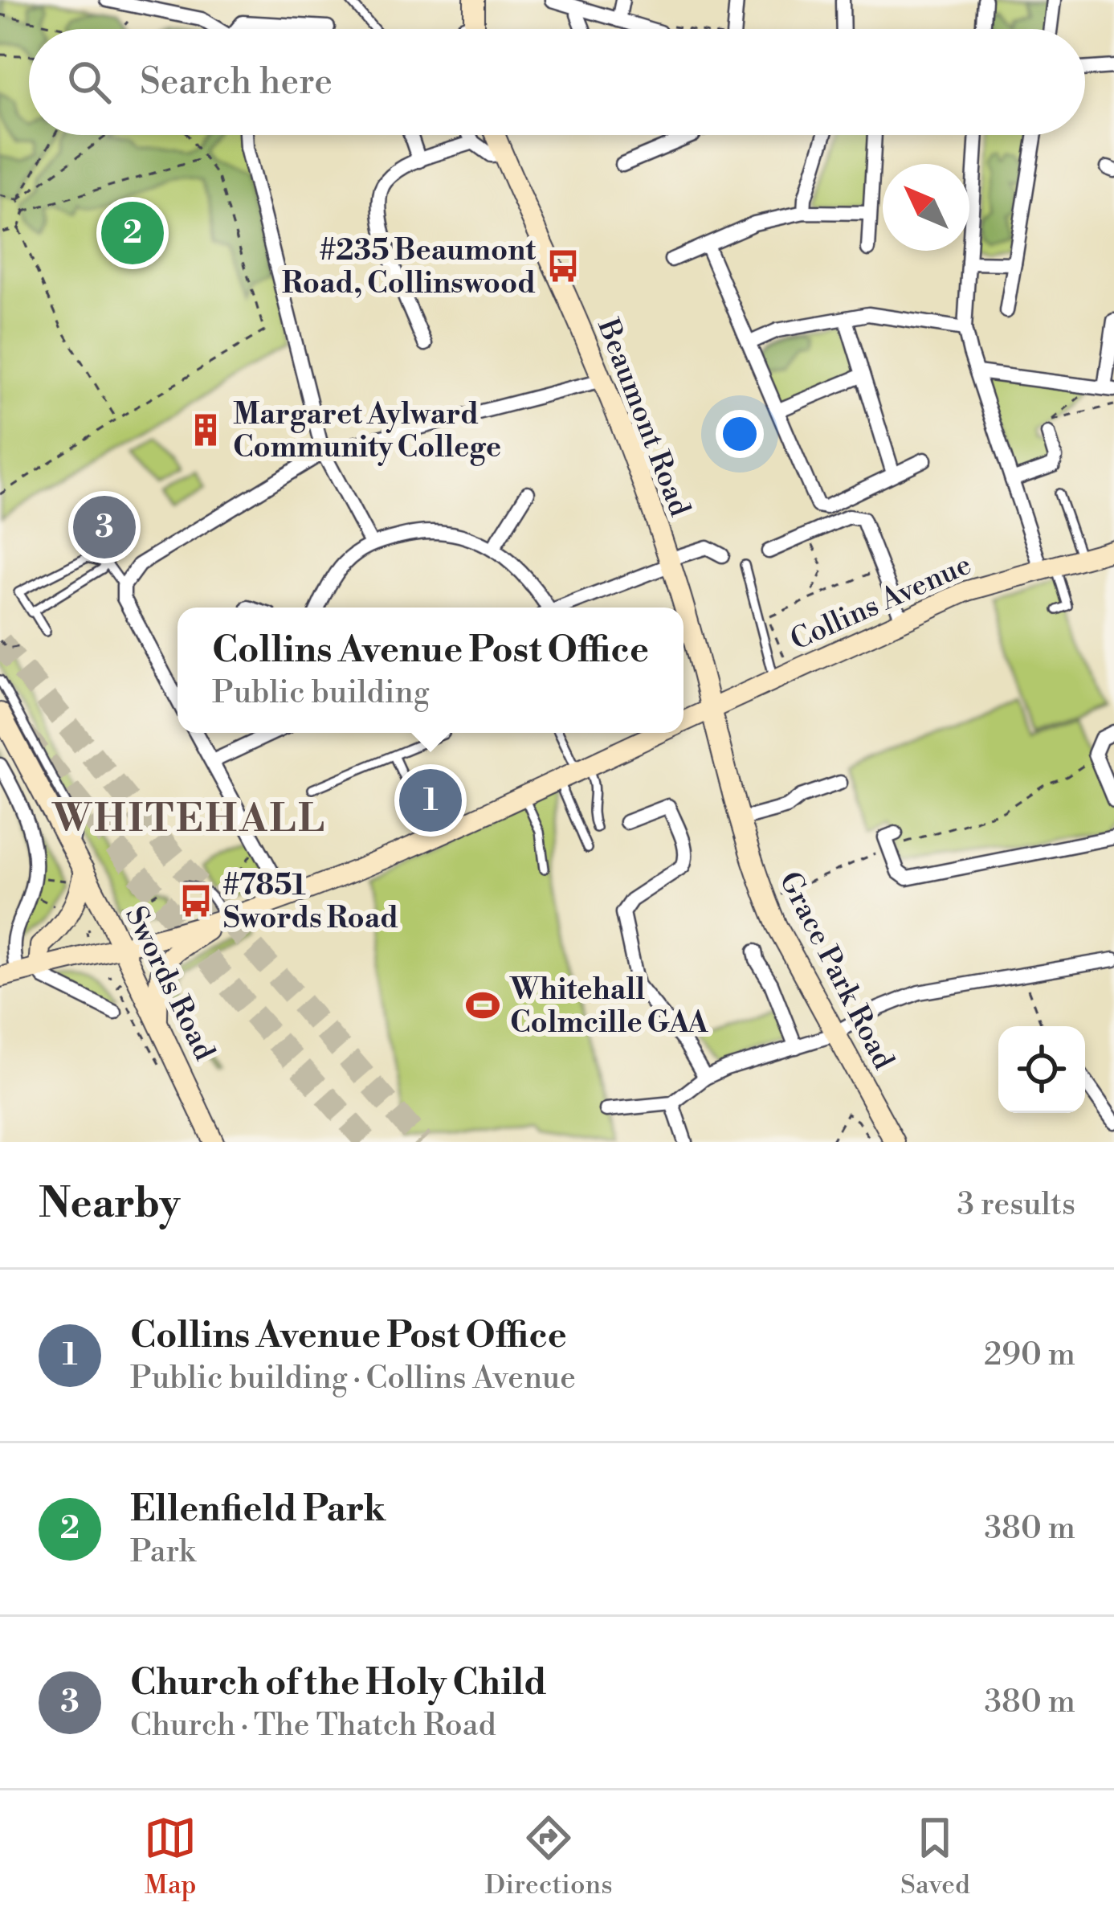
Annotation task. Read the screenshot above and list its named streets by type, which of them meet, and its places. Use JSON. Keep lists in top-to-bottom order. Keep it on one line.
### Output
{"streets":{"main road":["Beaumont Road","Collins Avenue","Grace Park Road","Swords Road"]},"crossings":[["Beaumont Road","Collins Avenue"],["Beaumont Road","Grace Park Road"],["Collins Avenue","Grace Park Road"],["Collins Avenue","Swords Road"]],"districts":["WHITEHALL"],"places":{"bus stop":["#235 Beaumont Road, Collinswood","#7851 Swords Road"],"building":["Margaret Aylward Community College"],"sports":["Whitehall Colmcille GAA"]},"north":"top left","page":{"search":"Search here","pins":["2","3","1"],"popup":["Collins Avenue Post Office","Public building"],"heading":["Nearby","3 results"],"list":[{"mark":"1","name":"Collins Avenue Post Office","note":"Public building · Collins Avenue","value":"290 m"},{"mark":"2","name":"Ellenfield Park","note":"Park","value":"380 m"},{"mark":"3","name":"Church of the Holy Child","note":"Church · The Thatch Road","value":"380 m"}],"nav":["Map","Directions","Saved"]}}
